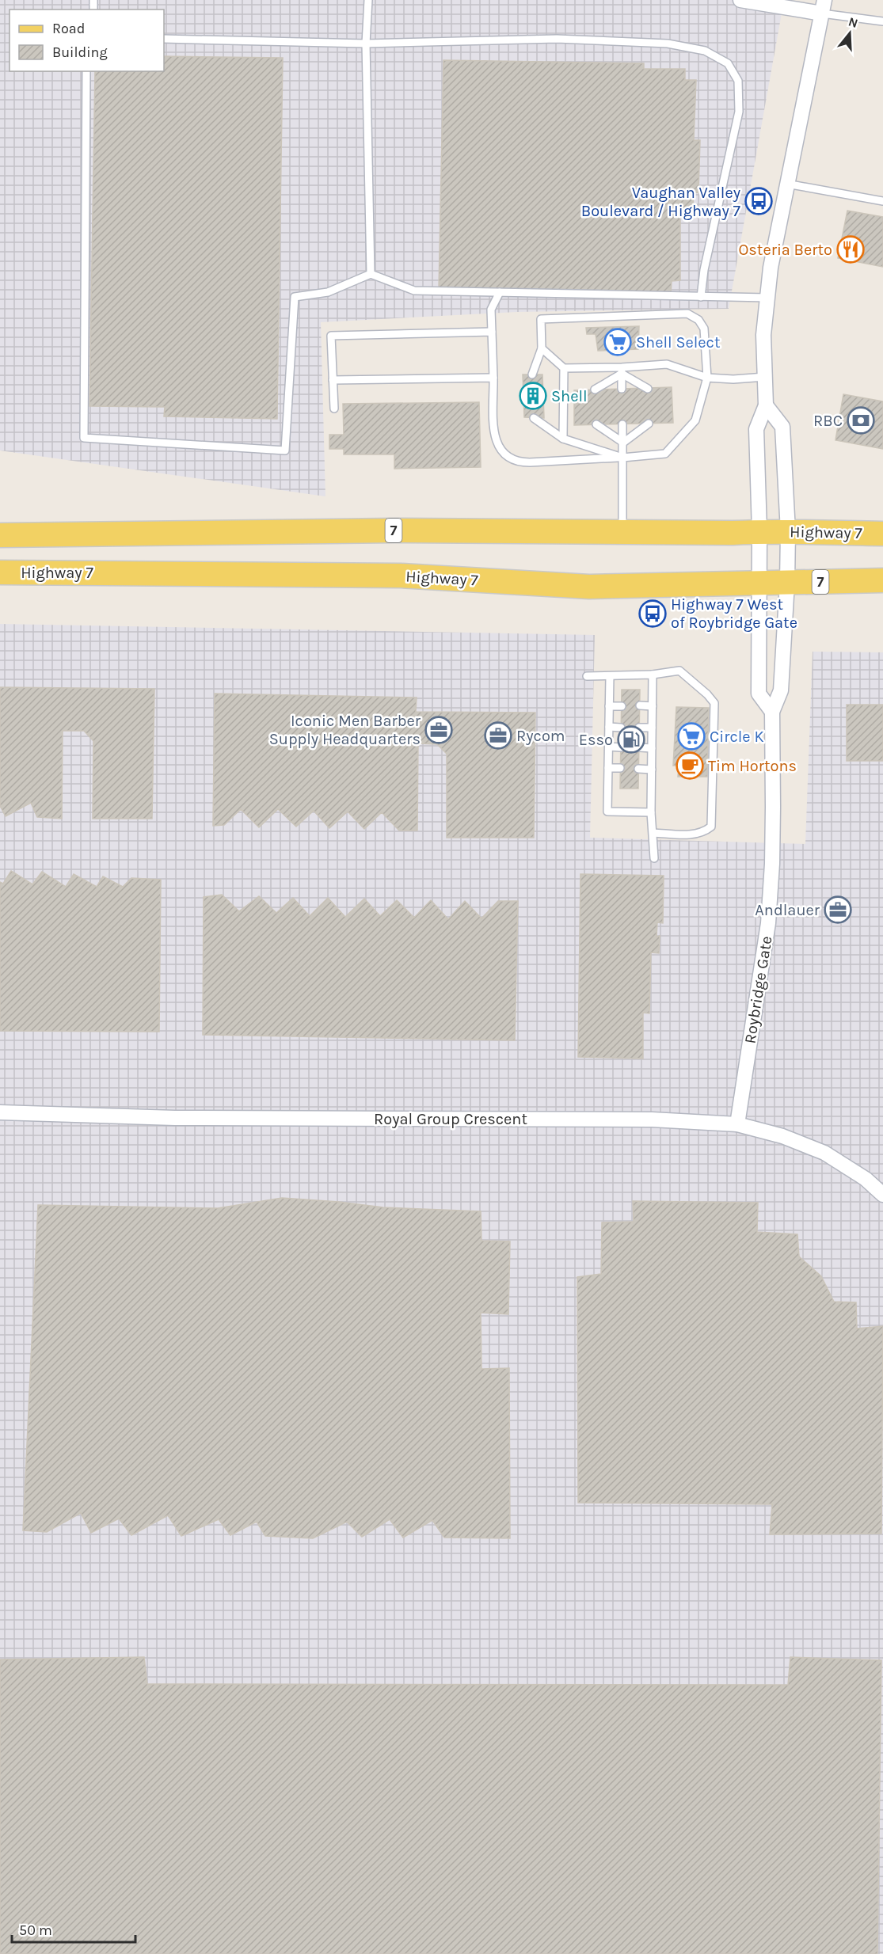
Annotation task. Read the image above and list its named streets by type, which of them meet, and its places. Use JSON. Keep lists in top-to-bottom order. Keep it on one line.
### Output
{"streets":{"main road":["7","Highway 7"],"street":["Roybridge Gate","Royal Group Crescent"]},"crossings":[["Highway 7","Roybridge Gate"],["Roybridge Gate","Royal Group Crescent"]],"places":{"bus stop":["Vaughan Valley Boulevard / Highway 7","Highway 7 West of Roybridge Gate"],"restaurant":["Osteria Berto"],"supermarket":["Shell Select","Circle K"],"building":["Shell"],"bank":["RBC"],"office":["Iconic Men Barber Supply Headquarters","Rycom","Andlauer"],"fuel station":["Esso"],"cafe":["Tim Hortons"]},"legend":["Road","Building"],"scale_bar":"50 m","north":"top"}
